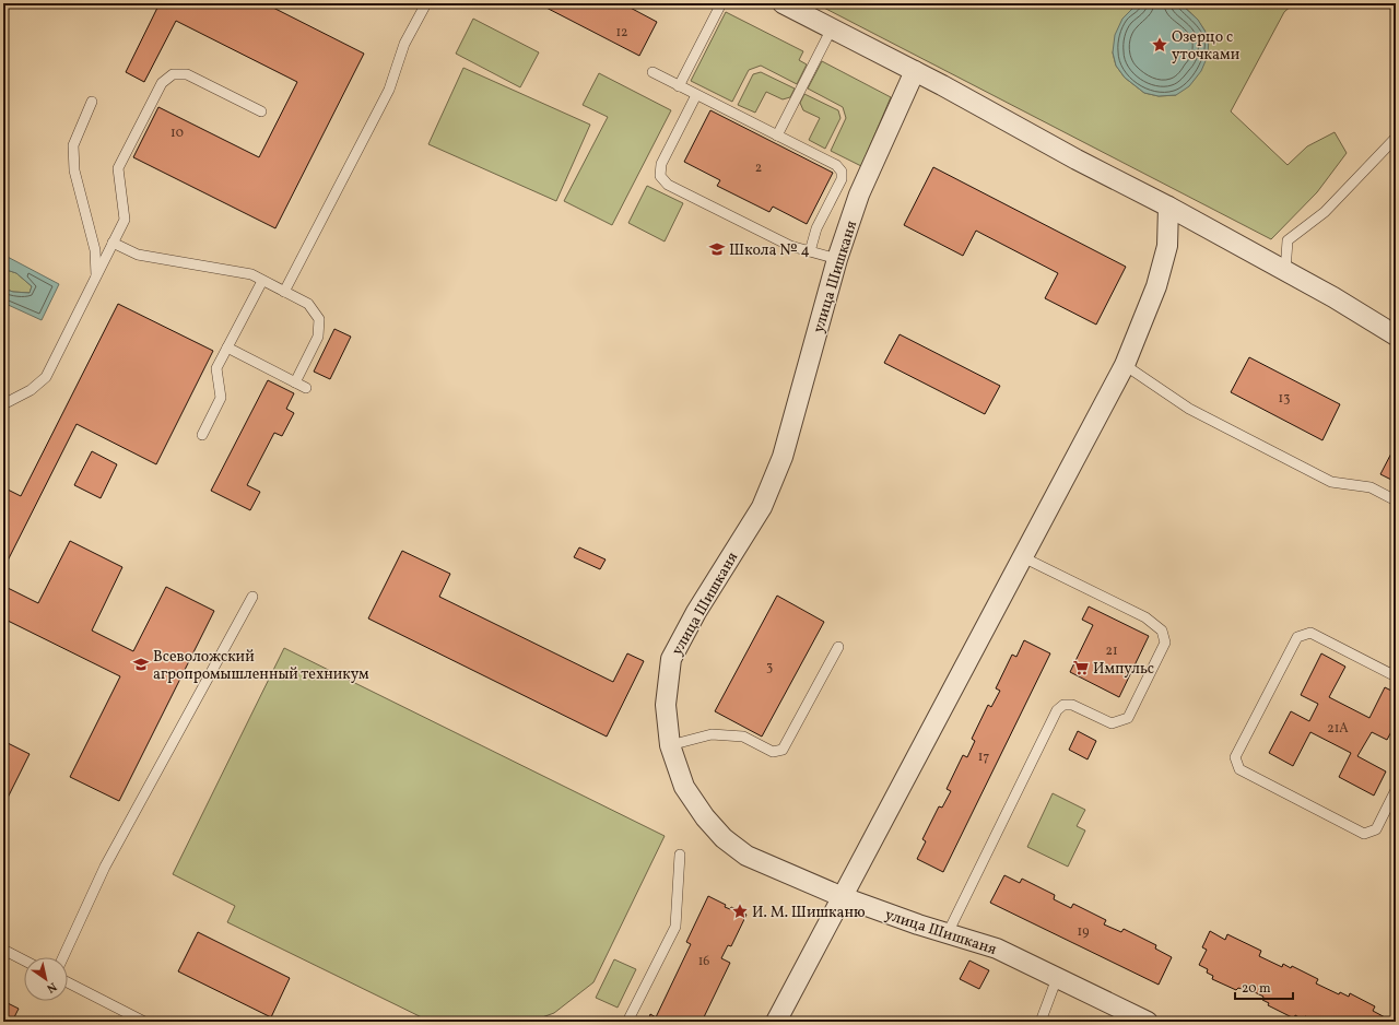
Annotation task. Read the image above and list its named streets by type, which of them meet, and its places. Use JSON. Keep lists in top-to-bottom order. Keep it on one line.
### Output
{"streets":{"street":["улица Шишканя"]},"places":{"place":["Озерцо с уточками","И. М. Шишканю"],"school or university":["Школа № 4","Всеволожский агропромышленный техникум"],"supermarket":["Импульс"]},"house_numbers":["12","10","2","13","21","3","21А","17","19","16"],"scale_bar":"20 m","north":"bottom right"}
